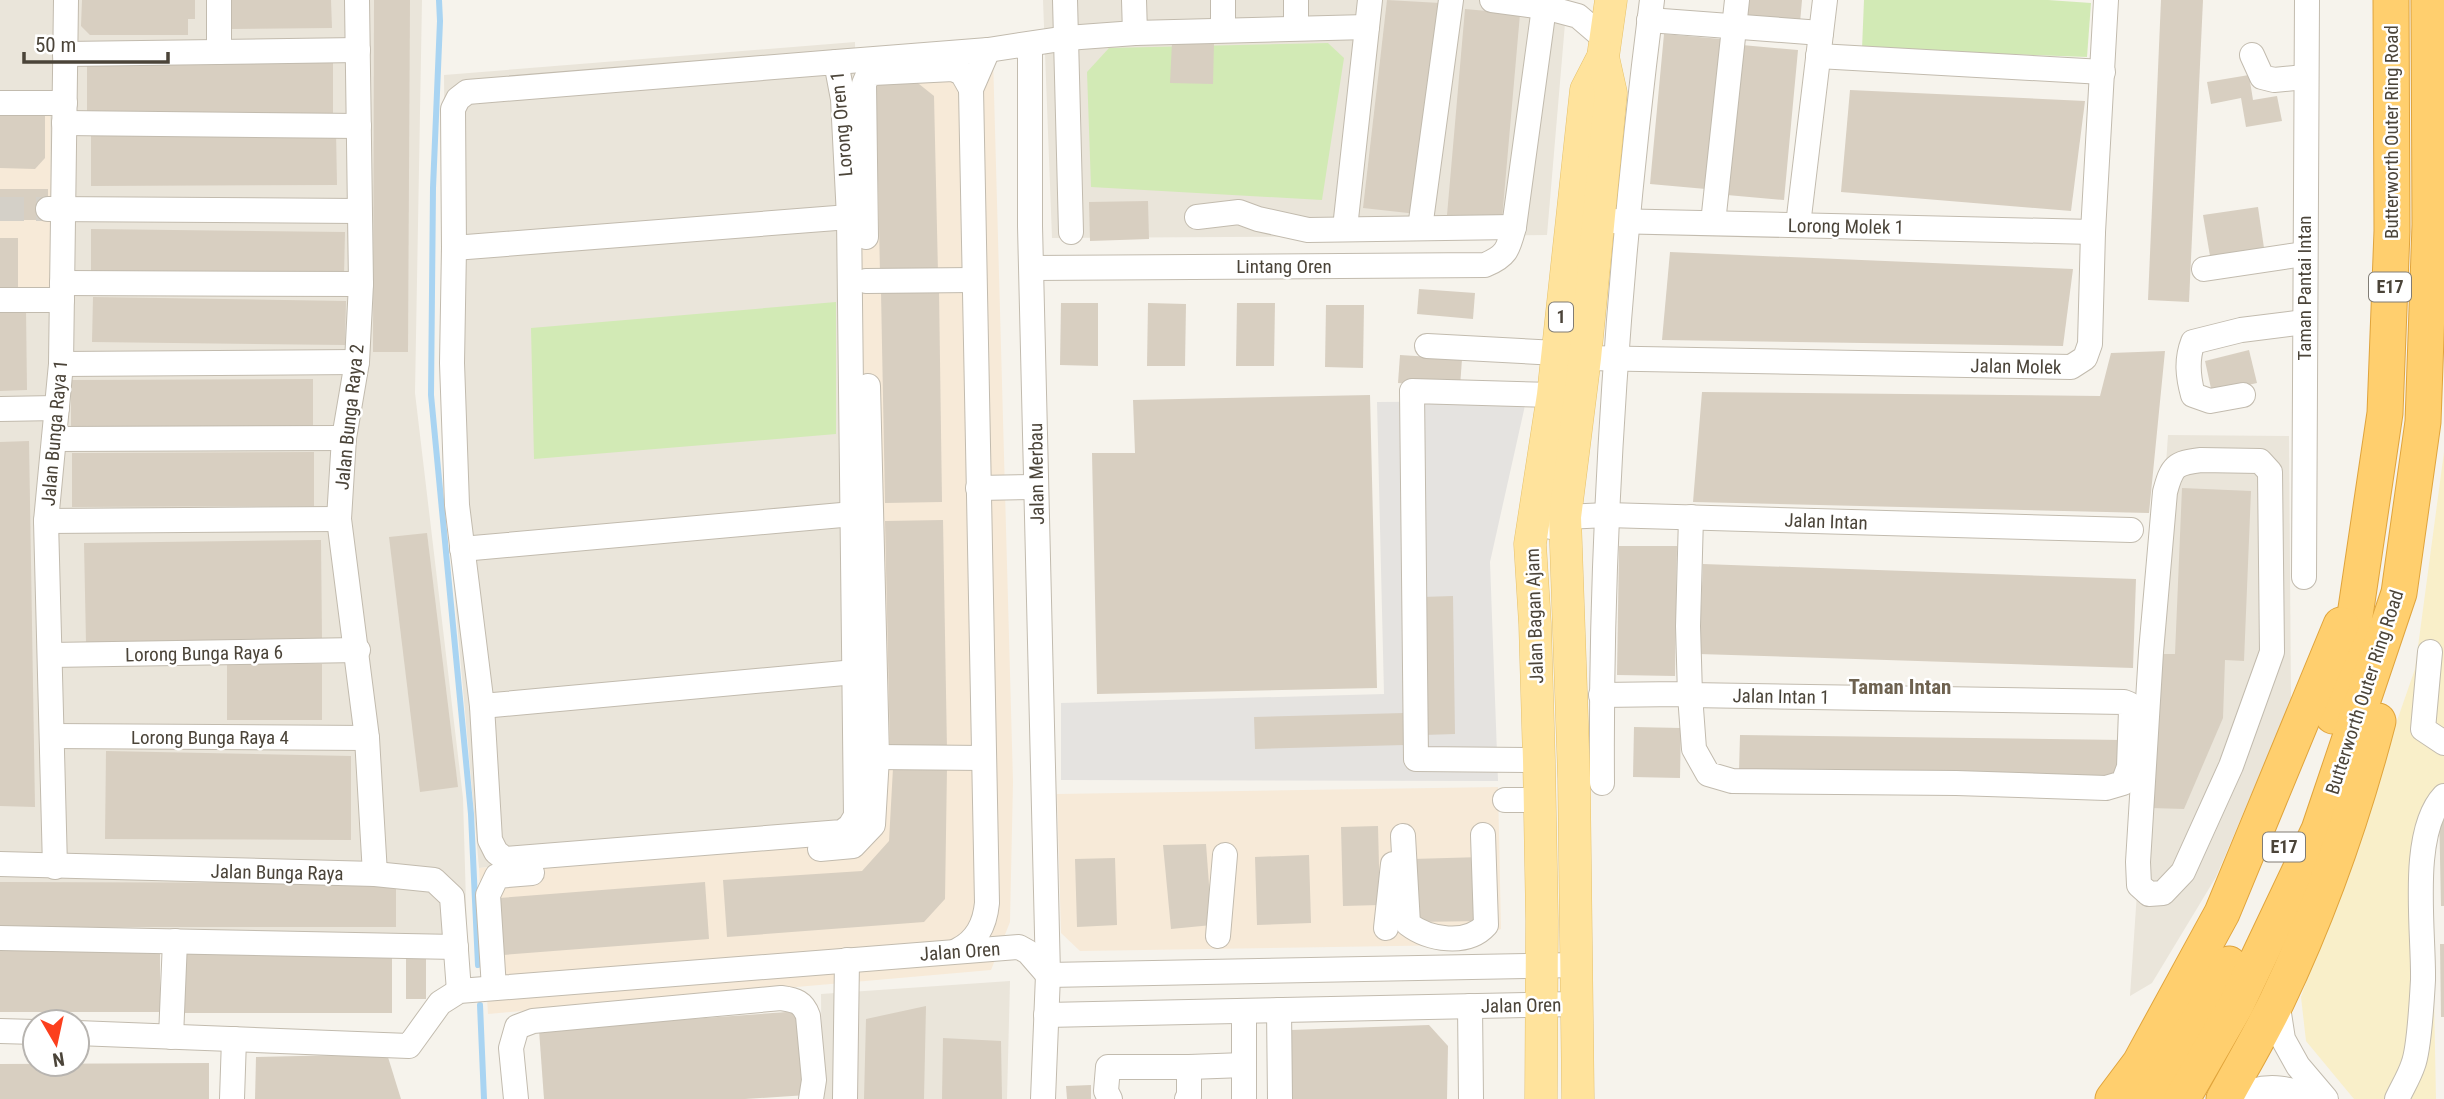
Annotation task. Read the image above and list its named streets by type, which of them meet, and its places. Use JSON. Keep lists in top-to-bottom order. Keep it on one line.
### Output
{"streets":{"highway":["Butterworth Outer Ring Road","E17"],"main road":["1","Jalan Bagan Ajam"],"street":["Lorong Oren 1","Lorong Molek 1","Lintang Oren","Taman Pantai Intan","Jalan Molek","Jalan Bunga Raya 2","Jalan Bunga Raya 1","Jalan Merbau","Jalan Intan","Lorong Bunga Raya 6","Jalan Intan 1","Lorong Bunga Raya 4","Jalan Bunga Raya","Jalan Oren"]},"crossings":[["Lorong Molek 1","Jalan Molek"],["Lorong Molek 1","Jalan Bagan Ajam"],["Lintang Oren","Jalan Merbau"],["Jalan Molek","Jalan Bagan Ajam"],["Jalan Bunga Raya 2","Lorong Bunga Raya 6"],["Jalan Bunga Raya 2","Lorong Bunga Raya 4"],["Jalan Bunga Raya 2","Jalan Bunga Raya"],["Jalan Bunga Raya 1","Lorong Bunga Raya 6"],["Jalan Bunga Raya 1","Lorong Bunga Raya 4"],["Jalan Bunga Raya 1","Jalan Bunga Raya"],["Jalan Merbau","Jalan Oren"],["Jalan Intan","Jalan Bagan Ajam"],["Jalan Bagan Ajam","Jalan Oren"],["Jalan Bunga Raya","Jalan Oren"]],"districts":["Taman Intan"],"scale_bar":"50 m","north":"bottom"}
